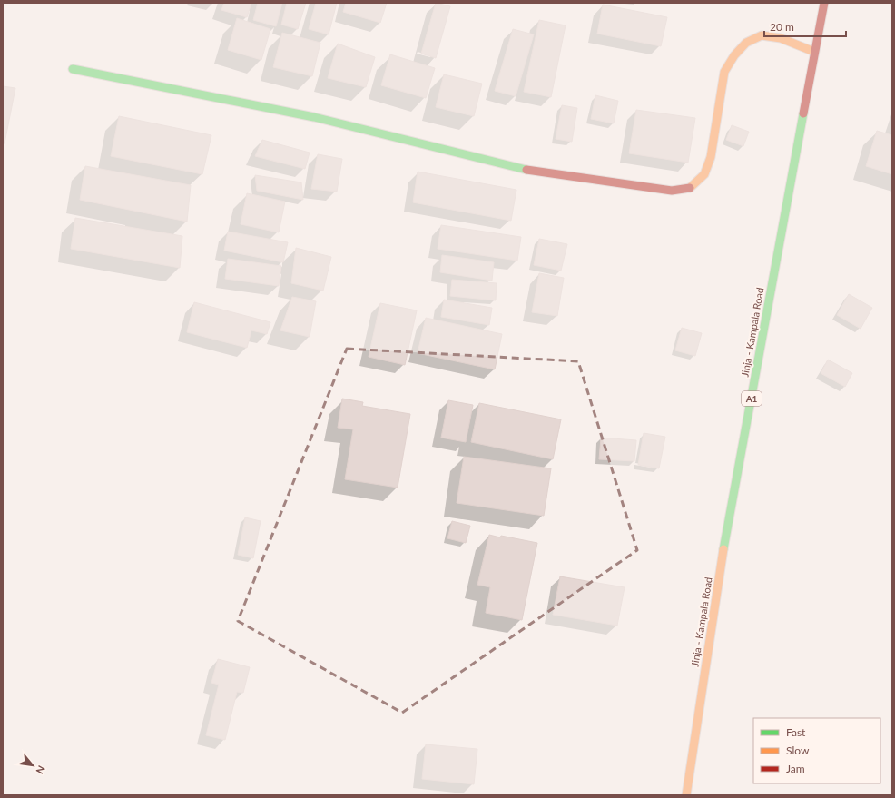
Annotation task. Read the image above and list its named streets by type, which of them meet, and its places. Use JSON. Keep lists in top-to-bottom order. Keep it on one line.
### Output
{"streets":{"main road":["Jinja - Kampala Road","A1"]},"legend":["Fast","Slow","Jam"],"scale_bar":"20 m","north":"bottom right"}
